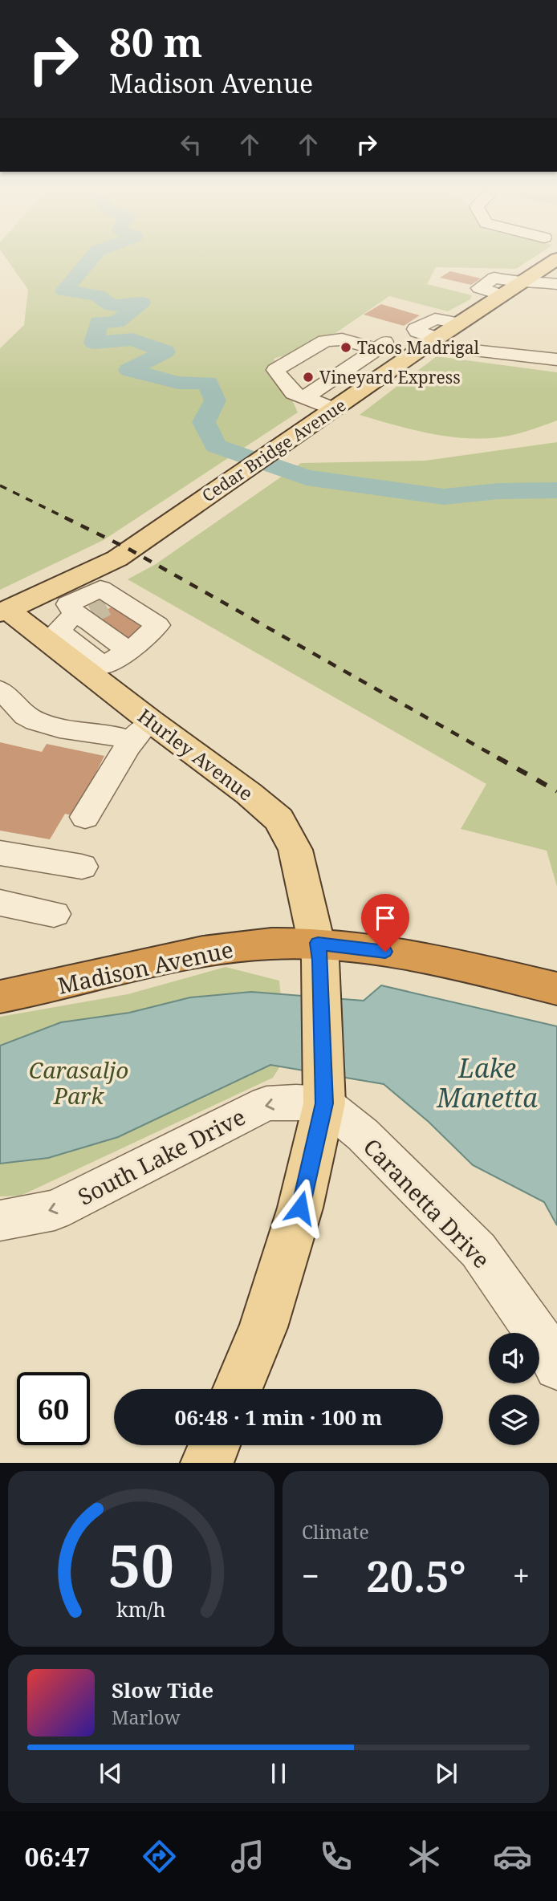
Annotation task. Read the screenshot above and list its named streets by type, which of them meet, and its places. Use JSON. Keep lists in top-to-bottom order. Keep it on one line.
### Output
{"streets":{"highway":["Madison Avenue"],"main road":["Cedar Bridge Avenue","Hurley Avenue"],"street":["South Lake Drive","Caranetta Drive"]},"crossings":[["Cedar Bridge Avenue","Hurley Avenue"],["Hurley Avenue","Madison Avenue"],["Hurley Avenue","South Lake Drive"],["Hurley Avenue","Caranetta Drive"],["South Lake Drive","Caranetta Drive"]],"one_way":["South Lake Drive"],"water":["Lake Manetta"],"parks":["Carasaljo Park"],"places":["Tacos Madrigal","Vineyard Express"],"page":{"turn":["80 m","Madison Avenue"],"limit":"60","trip":"06:48 · 1 min · 100 m","tile":"Climate","heat":["−","20.5°","+"],"song":["Slow Tide","Marlow"],"tabs":"06:47","gauge":["50","km/h"]}}
